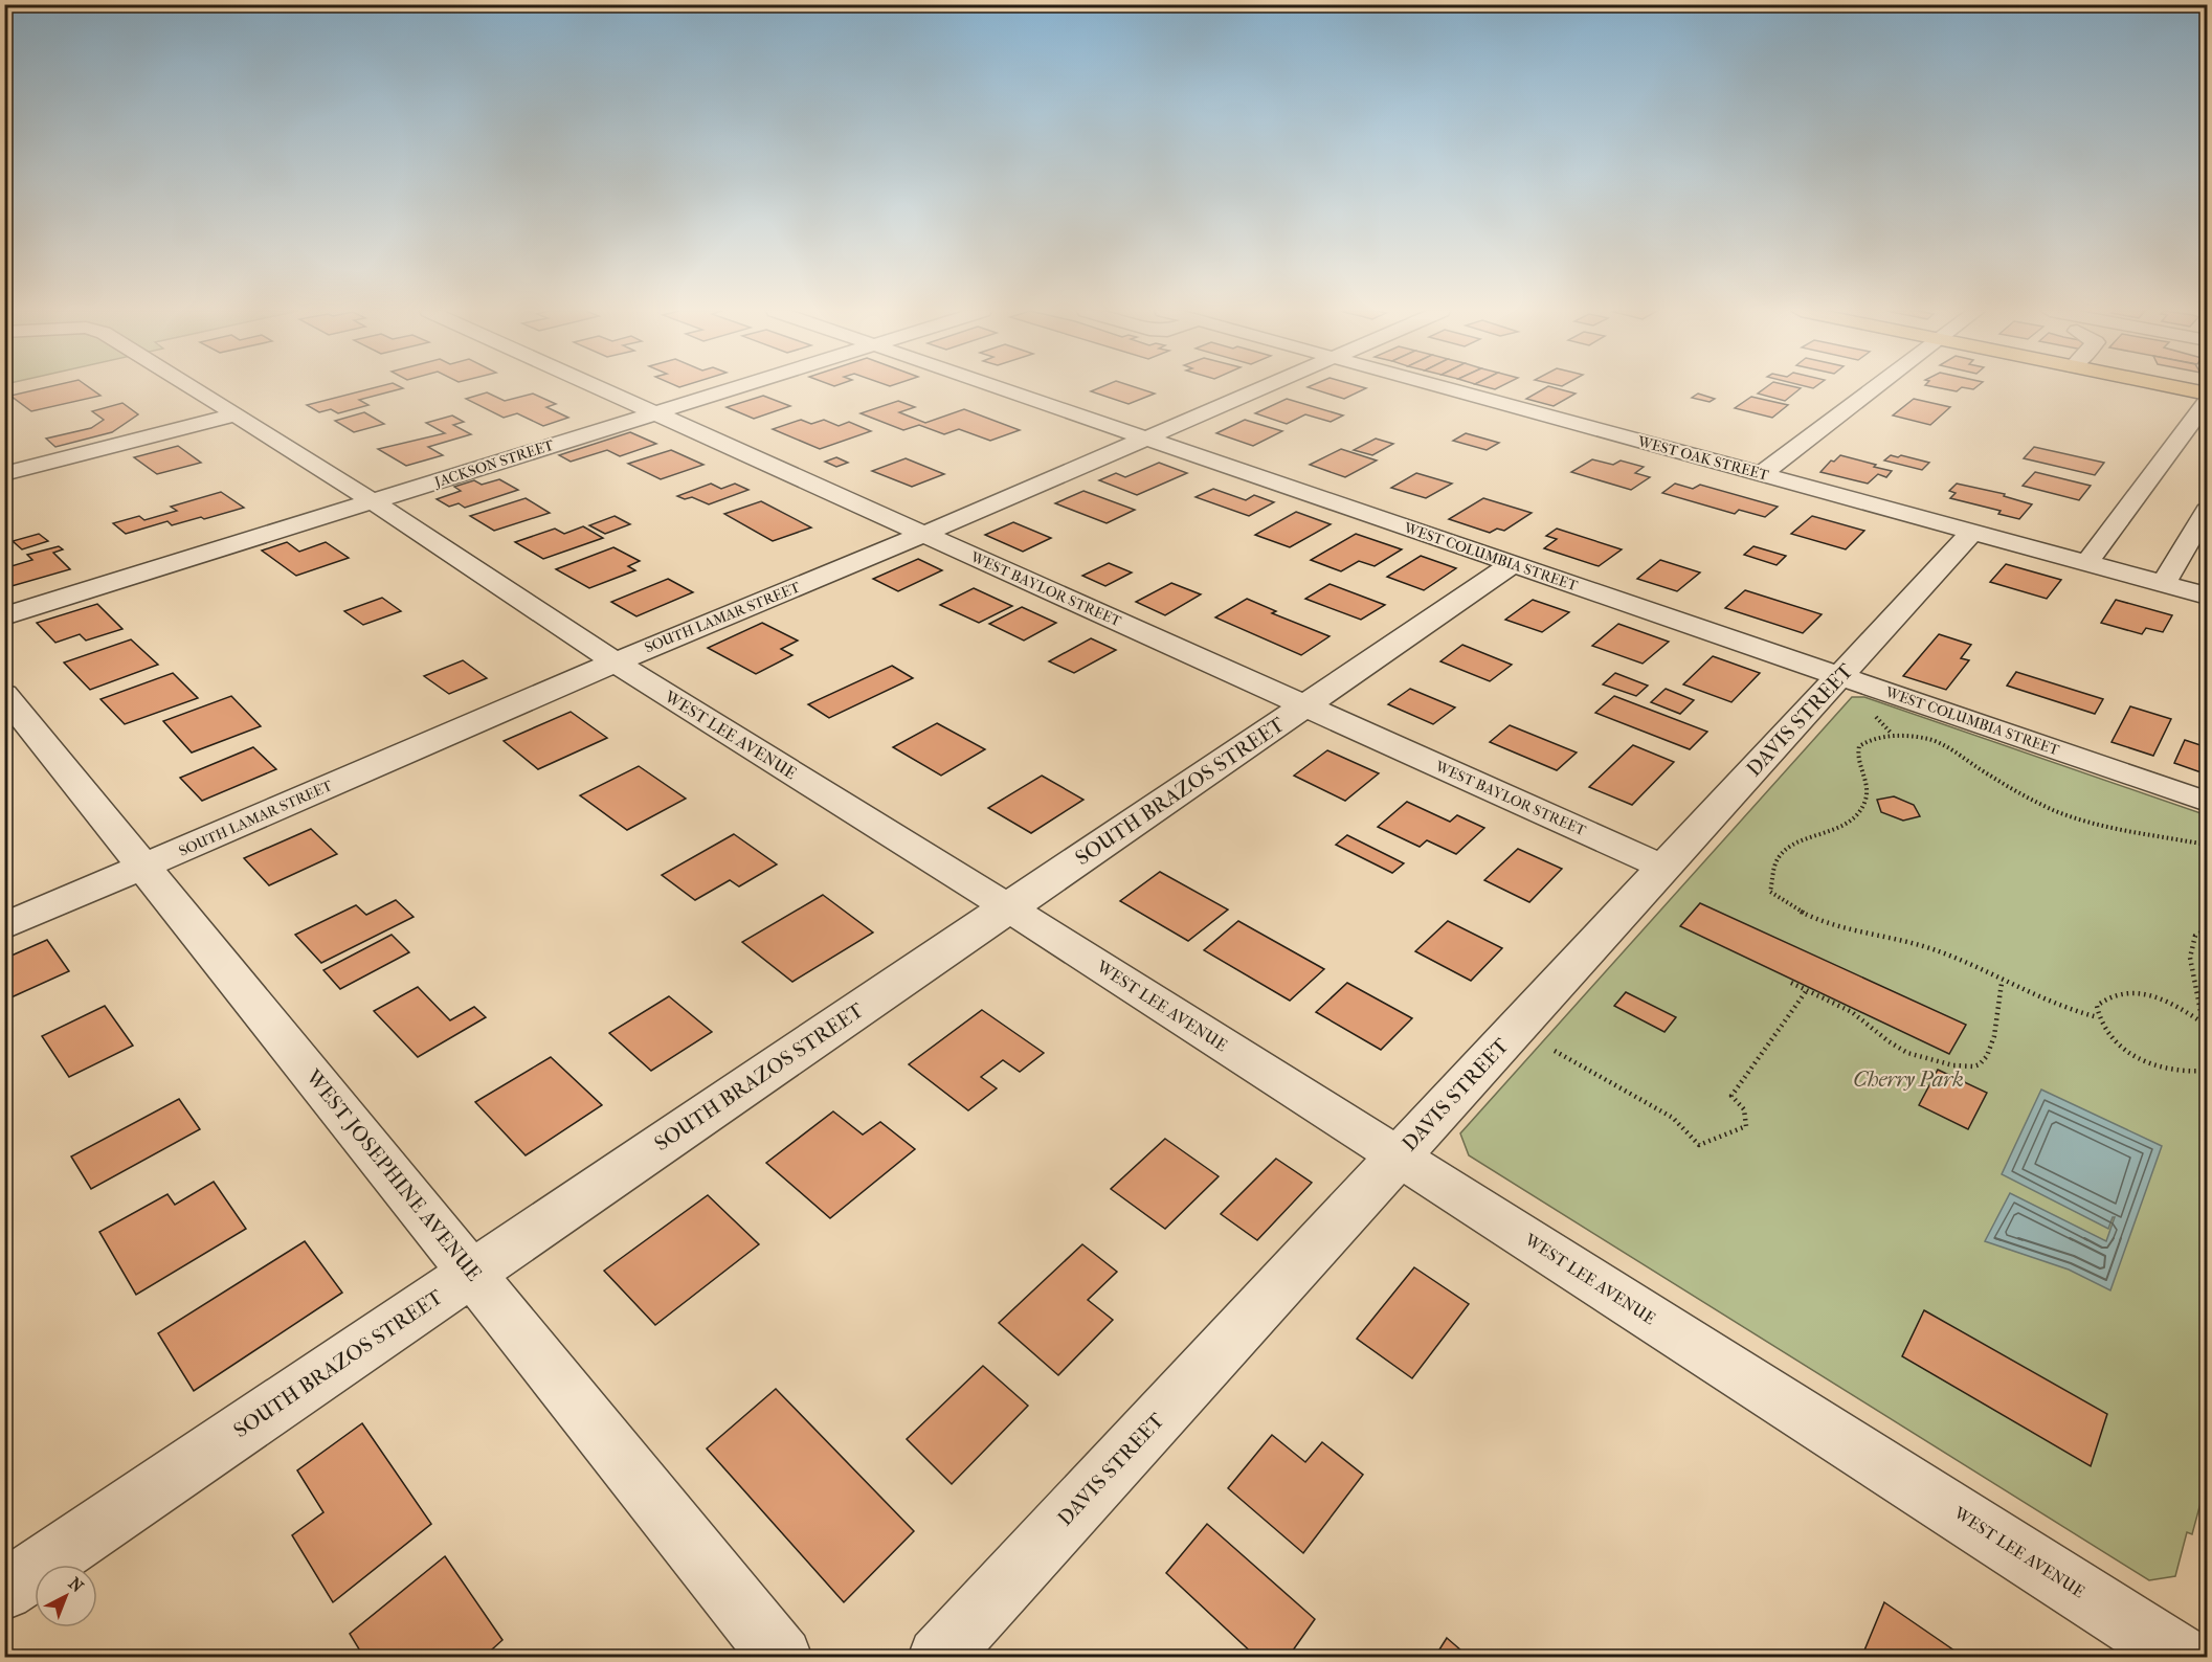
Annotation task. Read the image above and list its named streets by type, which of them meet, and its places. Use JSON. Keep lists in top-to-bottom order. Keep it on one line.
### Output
{"streets":{"street":["WEST OAK STREET","JACKSON STREET","WEST COLUMBIA STREET","WEST BAYLOR STREET","SOUTH LAMAR STREET","DAVIS STREET","WEST LEE AVENUE","SOUTH BRAZOS STREET","WEST JOSEPHINE AVENUE"]},"crossings":[["WEST OAK STREET","DAVIS STREET"],["JACKSON STREET","WEST BAYLOR STREET"],["JACKSON STREET","WEST LEE AVENUE"],["WEST COLUMBIA STREET","SOUTH LAMAR STREET"],["WEST COLUMBIA STREET","DAVIS STREET"],["WEST COLUMBIA STREET","SOUTH BRAZOS STREET"],["WEST BAYLOR STREET","SOUTH LAMAR STREET"],["WEST BAYLOR STREET","DAVIS STREET"],["WEST BAYLOR STREET","SOUTH BRAZOS STREET"],["SOUTH LAMAR STREET","WEST LEE AVENUE"],["SOUTH LAMAR STREET","WEST JOSEPHINE AVENUE"],["DAVIS STREET","WEST LEE AVENUE"],["WEST LEE AVENUE","SOUTH BRAZOS STREET"],["SOUTH BRAZOS STREET","WEST JOSEPHINE AVENUE"]],"parks":["Cherry Park"],"north":"top right"}
